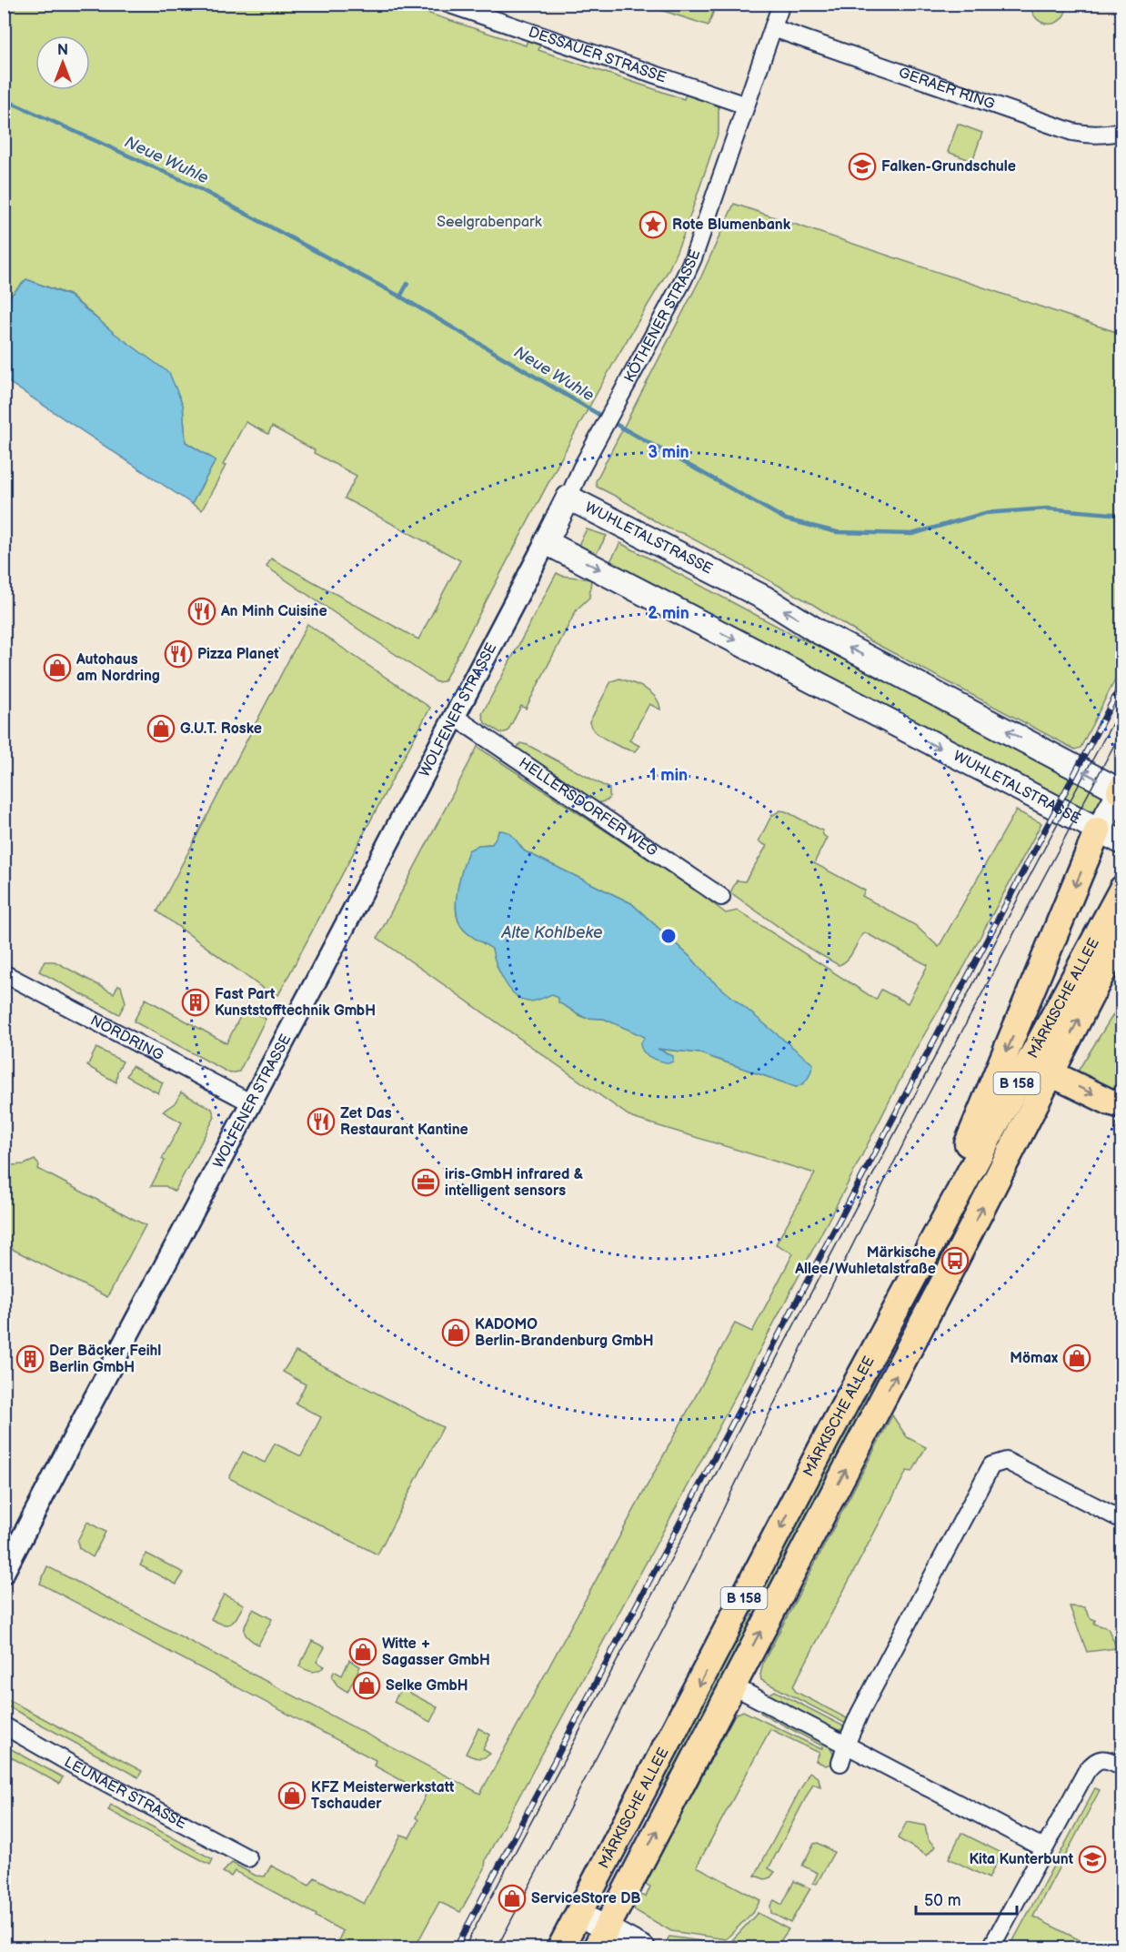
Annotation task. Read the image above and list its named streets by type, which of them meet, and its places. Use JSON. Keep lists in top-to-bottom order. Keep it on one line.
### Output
{"streets":{"main road":["WUHLETALSTRASSE","MÄRKISCHE ALLEE","B 158"],"street":["DESSAUER STRASSE","GERAER RING","KÖTHENER STRASSE","WOLFENER STRASSE","HELLERSDORFER WEG","NORDRING","LEUNAER STRASSE"]},"crossings":[["DESSAUER STRASSE","KÖTHENER STRASSE"],["GERAER RING","KÖTHENER STRASSE"],["KÖTHENER STRASSE","WUHLETALSTRASSE"],["WUHLETALSTRASSE","WOLFENER STRASSE"],["WOLFENER STRASSE","HELLERSDORFER WEG"],["WOLFENER STRASSE","NORDRING"]],"water":["Neue Wuhle","Alte Kohlbeke"],"parks":["Seelgrabenpark"],"places":{"school or university":["Falken-Grundschule","Kita Kunterbunt"],"place":["Rote Blumenbank"],"restaurant":["An Minh Cuisine","Pizza Planet","Zet Das Restaurant Kantine"],"shop":["Autohaus am Nordring","G.U.T. Roske","KADOMO Berlin-Brandenburg GmbH","Mömax","Witte + Sagasser GmbH","Selke GmbH","KFZ Meisterwerkstatt Tschauder","ServiceStore DB"],"building":["Fast Part Kunststofftechnik GmbH","Der Bäcker Feihl Berlin GmbH"],"office":["iris-GmbH infrared & intelligent sensors"],"bus stop":["Märkische Allee/Wuhletalstraße"]},"scale_bar":"50 m","north":"top","rings":["3 min","2 min","1 min"]}
